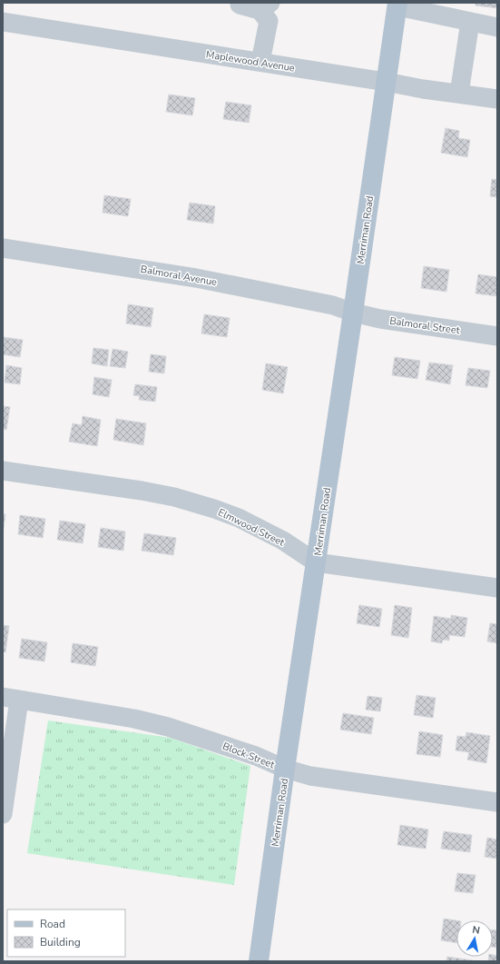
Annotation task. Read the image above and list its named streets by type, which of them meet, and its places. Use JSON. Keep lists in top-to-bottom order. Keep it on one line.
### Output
{"streets":{"main road":["Merriman Road"],"street":["Maplewood Avenue","Balmoral Avenue","Balmoral Street","Elmwood Street","Block Street"]},"crossings":[["Maplewood Avenue","Merriman Road"],["Merriman Road","Balmoral Avenue"],["Merriman Road","Balmoral Street"],["Merriman Road","Elmwood Street"],["Merriman Road","Block Street"],["Balmoral Avenue","Balmoral Street"]],"legend":["Road","Building"],"north":"top"}
